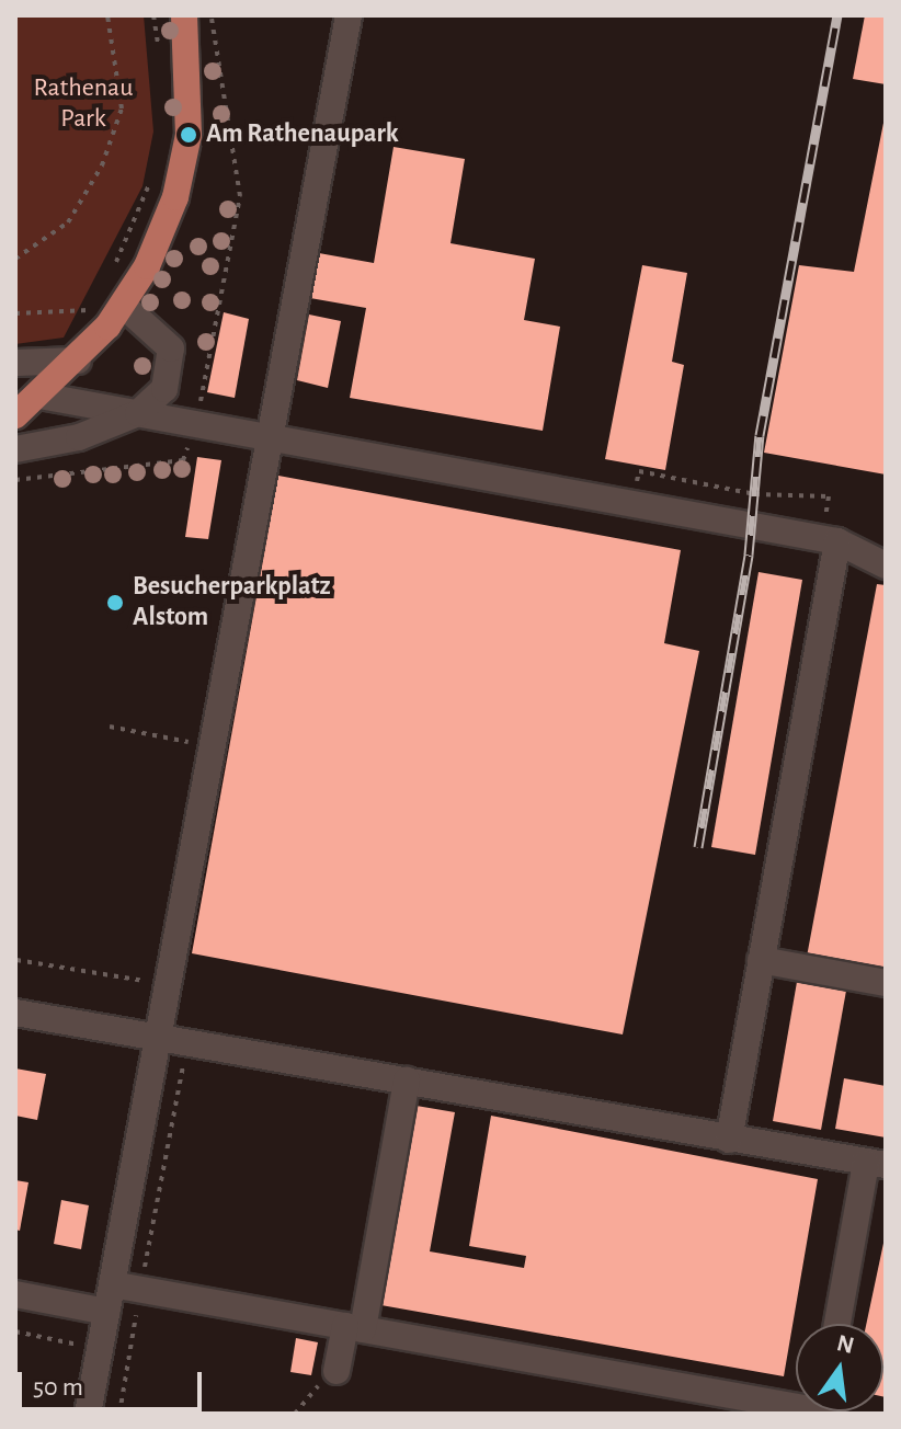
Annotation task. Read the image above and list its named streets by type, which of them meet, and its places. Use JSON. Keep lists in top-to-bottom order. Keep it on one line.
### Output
{"parks":["Rathenau Park"],"places":["Am Rathenaupark","Besucherparkplatz Alstom"],"scale_bar":"50 m","north":"top"}
